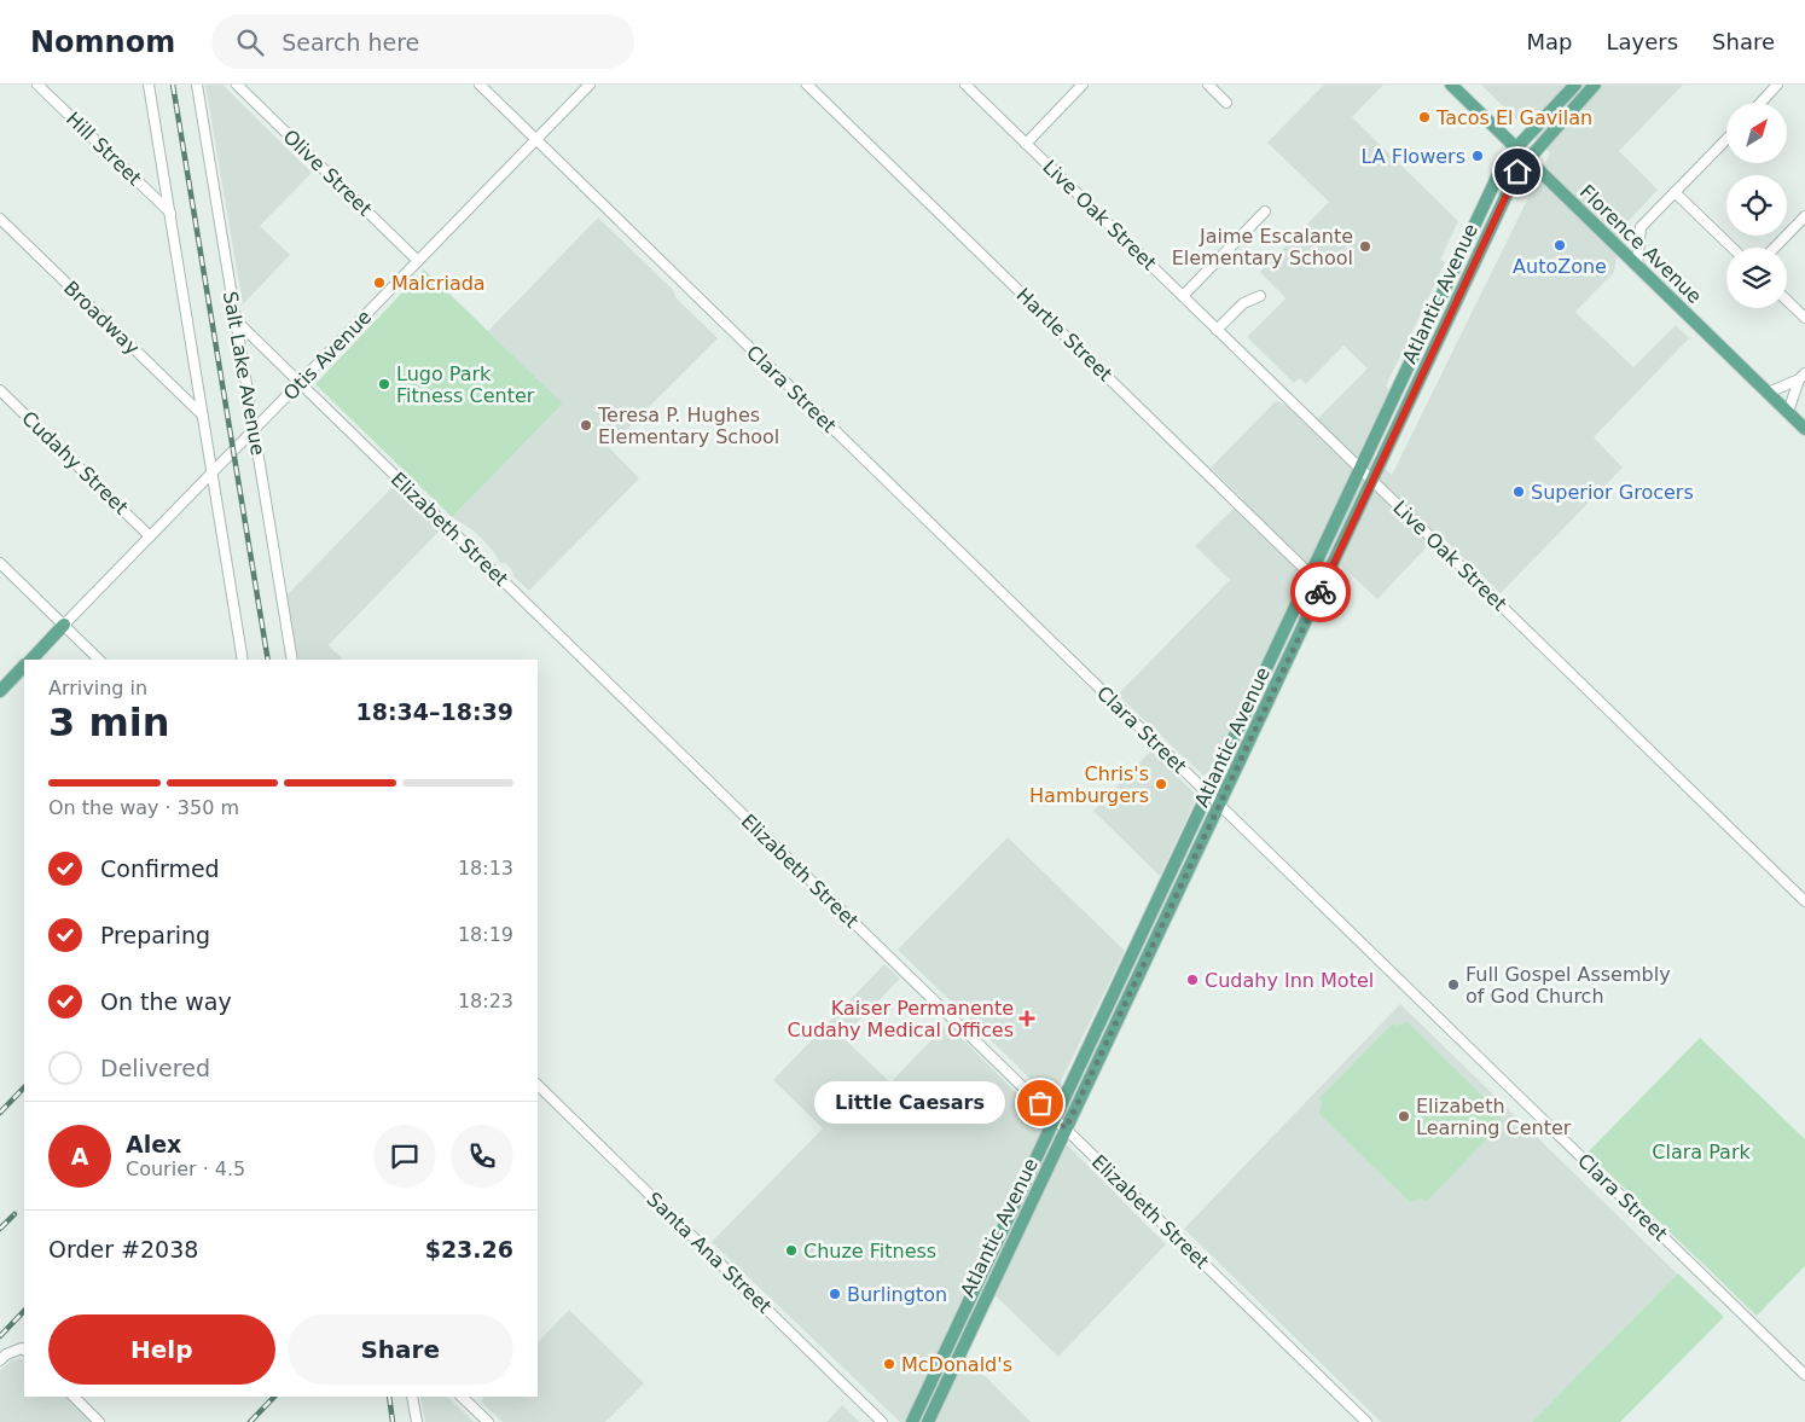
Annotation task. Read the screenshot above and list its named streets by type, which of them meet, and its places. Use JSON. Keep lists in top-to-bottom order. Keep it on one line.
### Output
{"streets":{"main road":["Florence Avenue","Atlantic Avenue"],"street":["Hill Street","Olive Street","Live Oak Street","Broadway","Hartle Street","Otis Avenue","Salt Lake Avenue","Clara Street","Cudahy Street","Elizabeth Street","Santa Ana Street"]},"crossings":[["Olive Street","Otis Avenue"],["Live Oak Street","Atlantic Avenue"],["Florence Avenue","Atlantic Avenue"],["Atlantic Avenue","Hartle Street"],["Atlantic Avenue","Clara Street"],["Atlantic Avenue","Elizabeth Street"],["Otis Avenue","Salt Lake Avenue"],["Otis Avenue","Clara Street"],["Otis Avenue","Cudahy Street"],["Otis Avenue","Elizabeth Street"],["Salt Lake Avenue","Elizabeth Street"]],"parks":["Clara Park"],"places":{"other":["Tacos El Gavilan","LA Flowers","AutoZone","Jaime Escalante Elementary School","Malcriada","Lugo Park Fitness Center","Teresa P. Hughes Elementary School","Superior Grocers","Chris's Hamburgers","Cudahy Inn Motel","Full Gospel Assembly of God Church","Little Caesars","Elizabeth Learning Center","Chuze Fitness","Burlington","McDonald's"],"health":["Kaiser Permanente Cudahy Medical Offices"]},"north":"top right","page":{"header":"Nomnom","search":"Search here","nav":["Map","Layers","Share"],"heading":["3 min","Arriving in","18:34–18:39"],"panel":["Alex","Courier · 4.5","Order #2038","$23.26"],"bar":"On the way · 350 m","list":[["Confirmed","18:13"],["Preparing","18:19"],["On the way","18:23"],"Delivered"],"bubble":"Little Caesars","round":"A","buttons":["Help","Share"]}}
